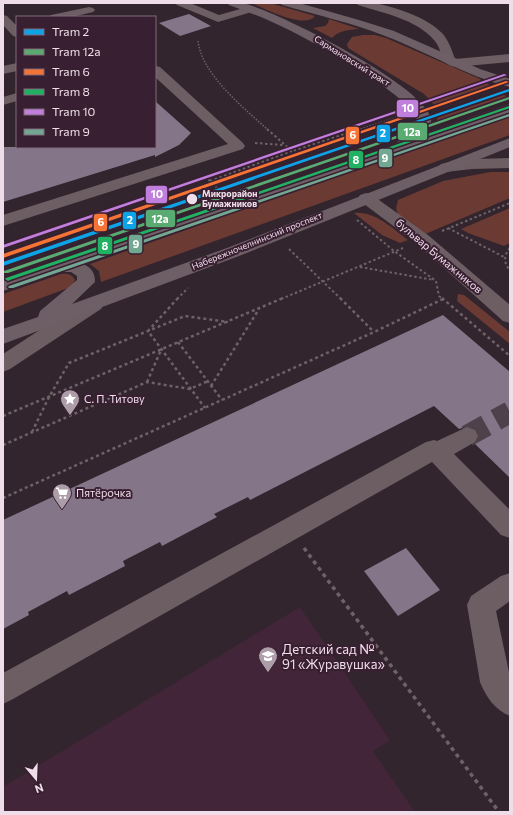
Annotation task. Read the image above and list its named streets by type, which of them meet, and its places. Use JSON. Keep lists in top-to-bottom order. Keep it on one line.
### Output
{"streets":{"main road":["Сармановский тракт","Набережночелнинский проспект"],"street":["бульвар Бумажников"]},"crossings":[["Набережночелнинский проспект","бульвар Бумажников"]],"places":{"other":["Микрорайон Бумажников"],"place":["С. П. Титову"],"supermarket":["Пятёрочка"],"school or university":["Детский сад № 91 «Журавушка»"]},"lines":["tram line 10","tram line 6","tram line 2","tram line 12а","tram line 8","tram line 9"],"legend":["Tram 2","Tram 12а","Tram 6","Tram 8","Tram 10","Tram 9"],"north":"bottom"}
